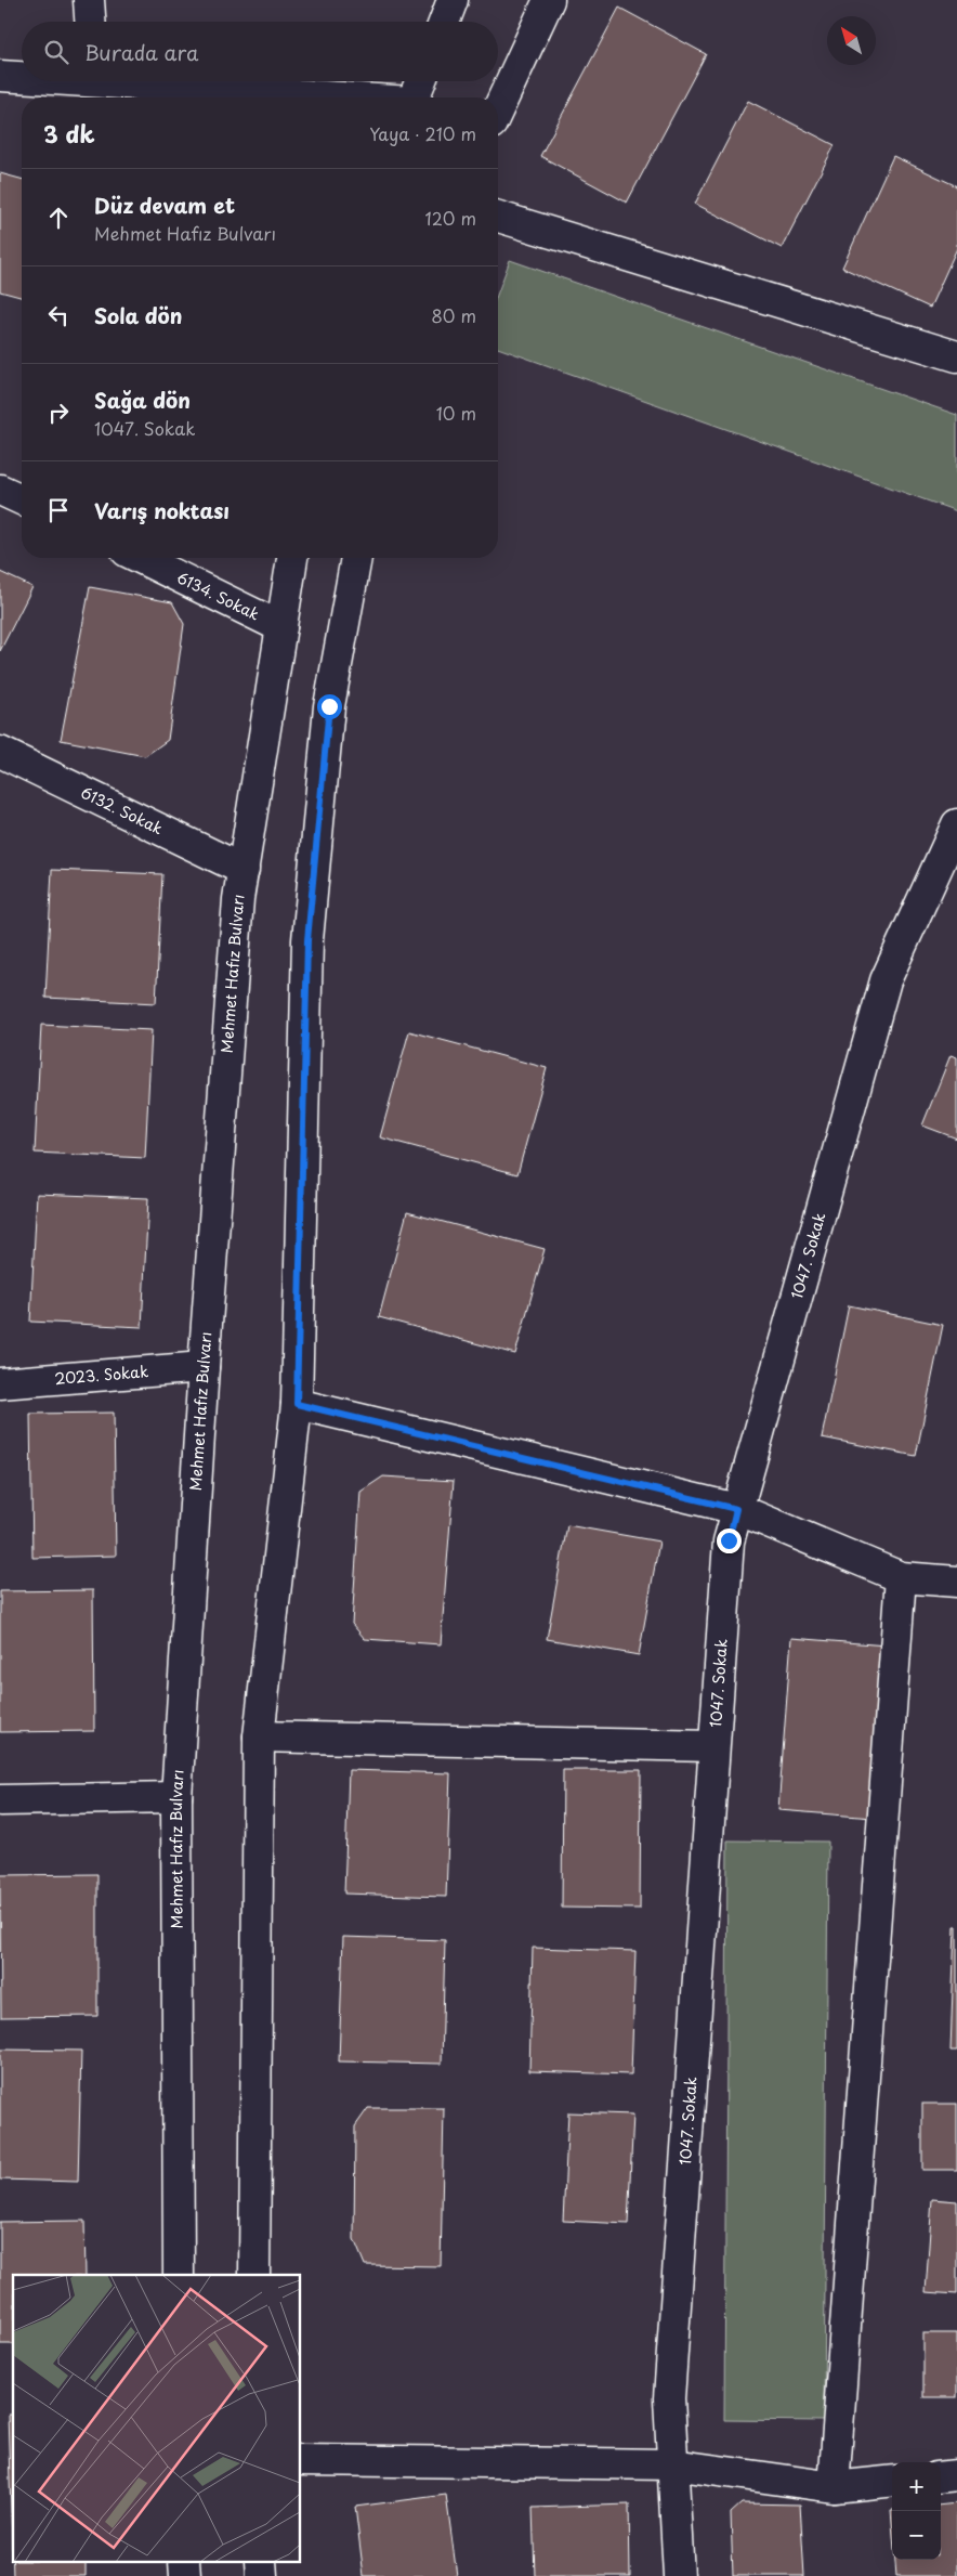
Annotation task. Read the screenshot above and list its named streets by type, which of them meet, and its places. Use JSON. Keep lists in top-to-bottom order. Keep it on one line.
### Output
{"streets":{"street":["6134. Sokak","6132. Sokak","Mehmet Hafız Bulvarı","1047. Sokak","2023. Sokak"]},"crossings":[["6134. Sokak","Mehmet Hafız Bulvarı"],["6132. Sokak","Mehmet Hafız Bulvarı"],["Mehmet Hafız Bulvarı","2023. Sokak"]],"north":"top left","page":{"search":"Burada ara","heading":["3 dk","Yaya · 210 m"],"list":[["Düz devam et","Mehmet Hafız Bulvarı","120 m"],["Sola dön","80 m"],["Sağa dön","1047. Sokak","10 m"],"Varış noktası"],"map_buttons":["+","−"]}}
